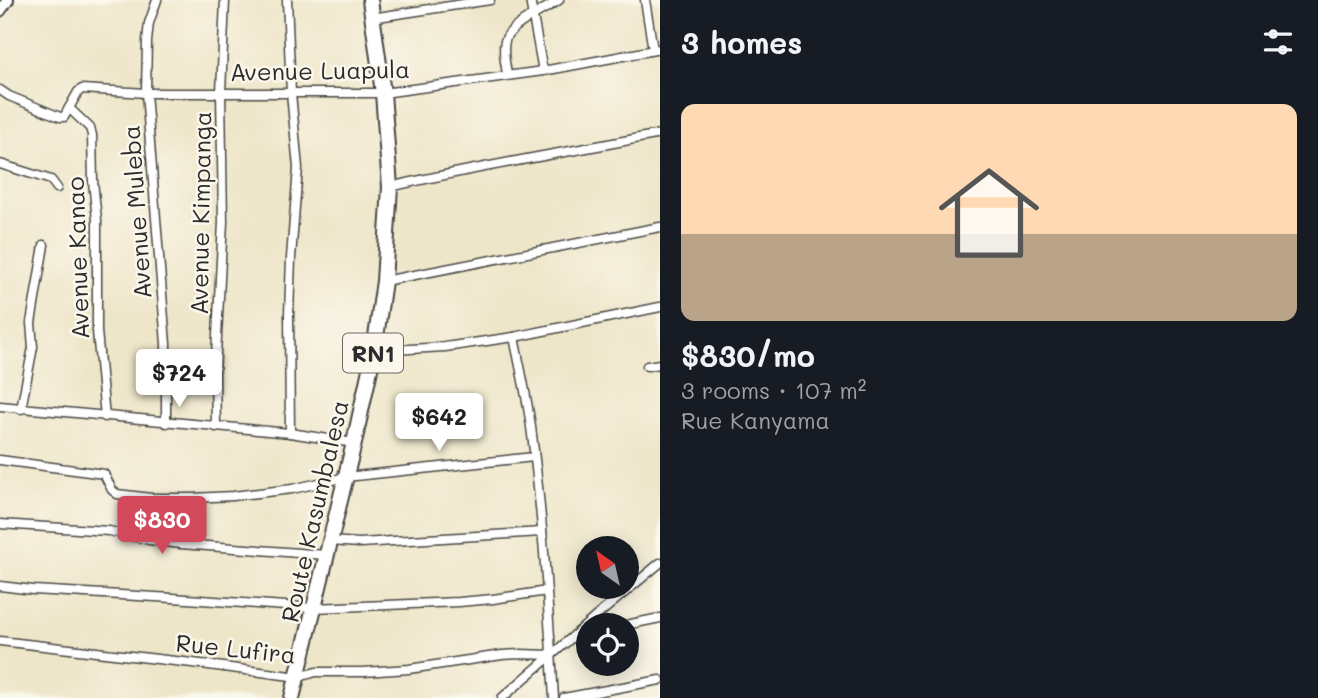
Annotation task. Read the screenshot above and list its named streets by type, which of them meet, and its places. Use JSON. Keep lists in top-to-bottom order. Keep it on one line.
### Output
{"streets":{"highway":["RN1","Route Kasumbalesa"],"street":["Avenue Luapula","Avenue Muleba","Avenue Kimpanga","Avenue Kanao","Rue Lufira"]},"crossings":[["Avenue Luapula","Avenue Muleba"],["Avenue Luapula","Avenue Kimpanga"],["Avenue Luapula","Avenue Kanao"],["Avenue Luapula","Route Kasumbalesa"],["Route Kasumbalesa","Rue Lufira"]],"north":"top left","page":{"heading":"3 homes","list":[{"name":"$830/mo","note":"3 rooms · 107 m² · Rue Kanyama"}],"price":["$724","$642","$830"]}}
